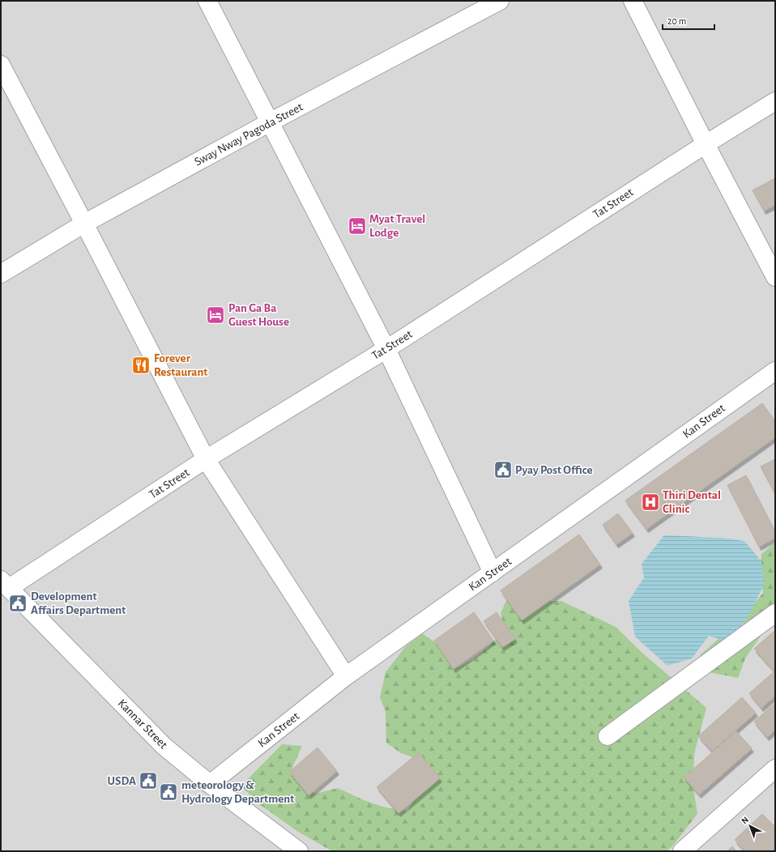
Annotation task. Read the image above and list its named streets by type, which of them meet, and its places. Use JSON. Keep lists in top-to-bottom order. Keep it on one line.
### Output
{"streets":{"street":["Sway Nway Pagoda Street","Tat Street","Kan Street","Kannar Street"]},"crossings":[["Tat Street","Kannar Street"],["Kan Street","Kannar Street"]],"places":{"hotel":["Myat Travel Lodge","Pan Ga Ba Guest House"],"restaurant":["Forever Restaurant"],"public building":["Pyay Post Office","Development Affairs Department","USDA","meteorology & Hydrology Department"],"hospital":["Thiri Dental Clinic"]},"scale_bar":"20 m","north":"top left"}
